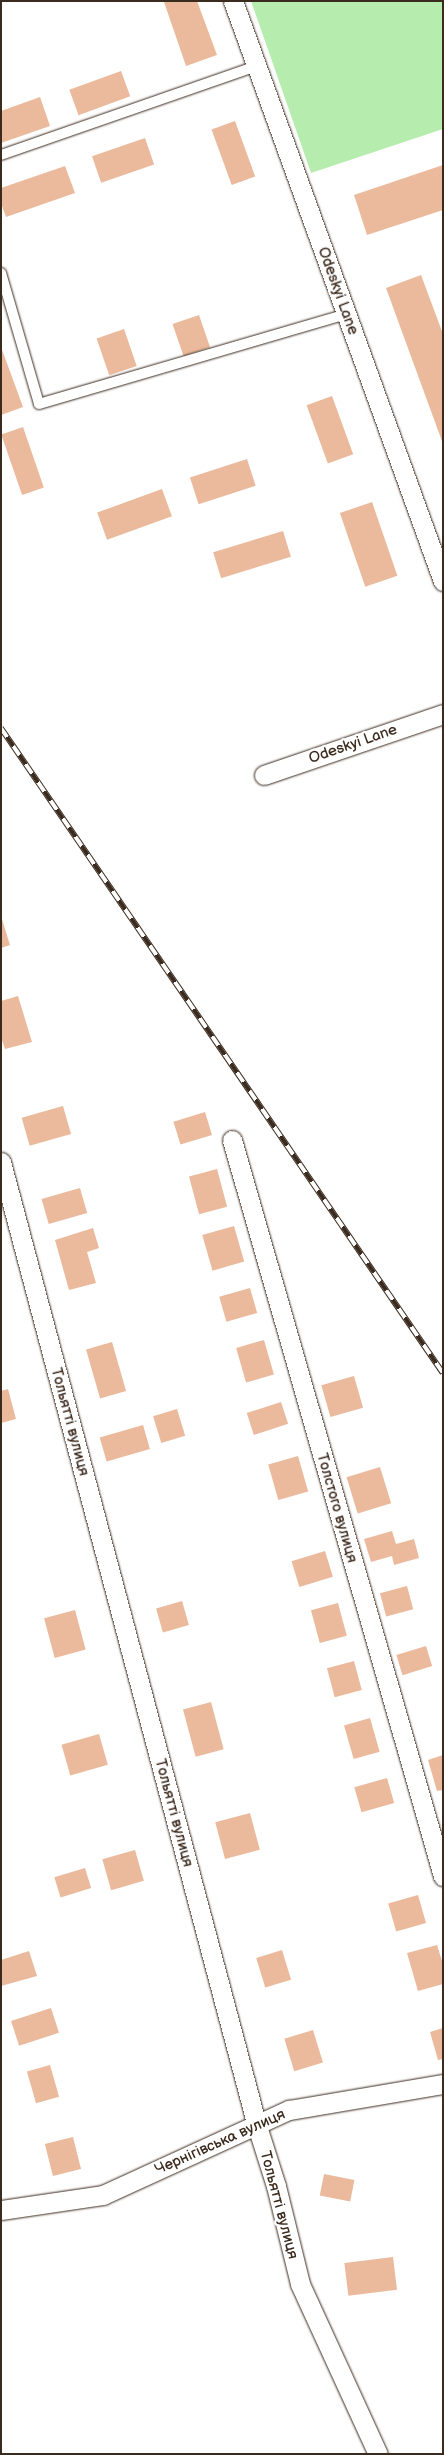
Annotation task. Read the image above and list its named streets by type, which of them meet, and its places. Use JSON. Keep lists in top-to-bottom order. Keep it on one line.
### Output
{"streets":{"street":["Odeskyi Lane","Тольятті вулиця","Толстого вулиця","Чернігівська вулиця"]},"crossings":[["Тольятті вулиця","Чернігівська вулиця"]]}
